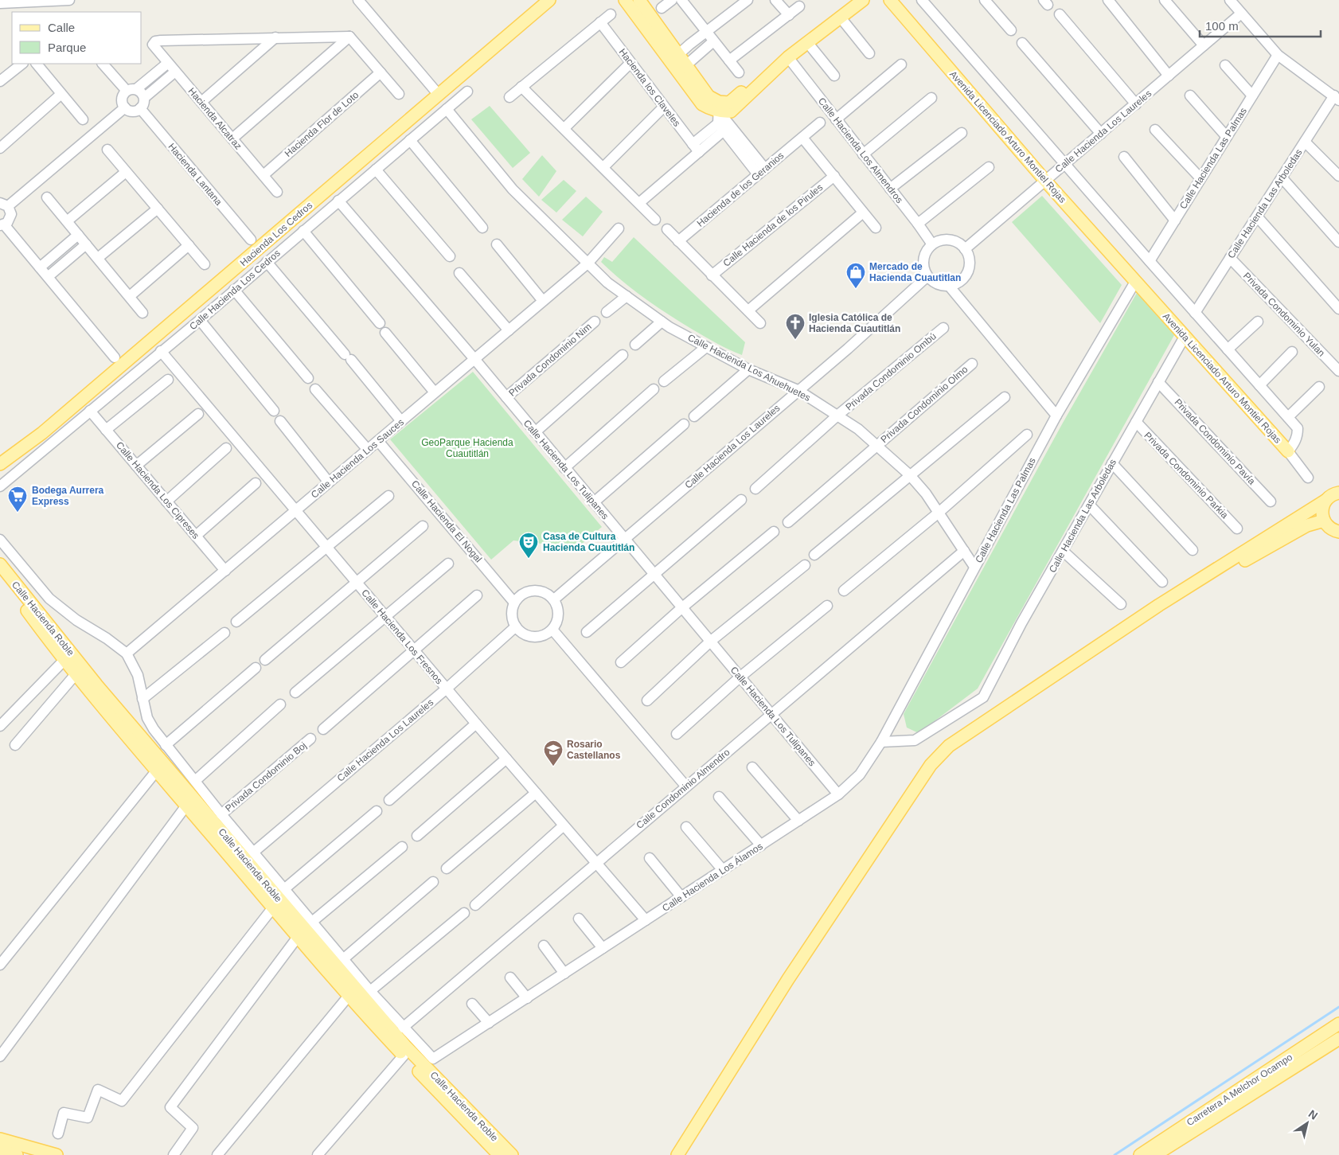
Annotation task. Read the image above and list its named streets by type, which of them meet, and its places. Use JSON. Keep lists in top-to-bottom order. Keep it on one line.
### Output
{"streets":{"main road":["Avenida Licenciado Arturo Montiel Rojas","Hacienda Los Cedros","Calle Hacienda Roble","Carretera A Melchor Ocampo"],"street":["Hacienda los Claveles","Hacienda Alcatraz","Hacienda Flor de Loto","Calle Hacienda Los Laureles","Calle Hacienda Los Almendros","Calle Hacienda Las Palmas","Hacienda Lantana","Hacienda de los Geranios","Calle Hacienda Las Arboledas","Calle Hacienda de los Pirules","Calle Hacienda Los Cedros","Privada Condominio Yulan","Privada Condominio Nim","Calle Hacienda Los Ahuehuetes","Privada Condominio Ombú","Privada Condominio Olmo","Privada Condominio Pavía","Calle Hacienda Los Sauces","Calle Hacienda Los Tulipanes","Privada Condominio Parkia","Calle Hacienda Los Cipreses","Calle Hacienda El Nogal","Calle Hacienda Los Fresnos","Privada Condominio Boj","Calle Condominio Almendro","Calle Hacienda Los Álamos"]},"crossings":[["Hacienda Alcatraz","Hacienda Flor de Loto"],["Calle Hacienda Los Laureles","Avenida Licenciado Arturo Montiel Rojas"],["Calle Hacienda Los Laureles","Calle Hacienda Los Almendros"],["Calle Hacienda Los Laureles","Calle Hacienda Los Ahuehuetes"],["Calle Hacienda Los Laureles","Calle Hacienda Los Tulipanes"],["Calle Hacienda Los Laureles","Calle Hacienda El Nogal"],["Calle Hacienda Los Laureles","Calle Hacienda Roble"],["Calle Hacienda Los Laureles","Calle Hacienda Los Fresnos"],["Avenida Licenciado Arturo Montiel Rojas","Calle Hacienda Las Palmas"],["Avenida Licenciado Arturo Montiel Rojas","Calle Hacienda Las Arboledas"],["Calle Hacienda Las Palmas","Calle Hacienda Las Arboledas"],["Calle Hacienda Las Palmas","Calle Hacienda Los Ahuehuetes"],["Calle Hacienda Las Palmas","Calle Hacienda Los Álamos"],["Calle Hacienda Las Arboledas","Privada Condominio Yulan"],["Calle Hacienda Las Arboledas","Privada Condominio Pavía"],["Calle Hacienda Las Arboledas","Privada Condominio Parkia"],["Calle Hacienda Las Arboledas","Calle Hacienda Los Álamos"],["Calle Hacienda Los Cedros","Calle Hacienda Los Ahuehuetes"],["Calle Hacienda Los Cedros","Calle Hacienda Los Tulipanes"],["Calle Hacienda Los Cedros","Calle Hacienda Los Cipreses"],["Calle Hacienda Los Cedros","Calle Hacienda Los Fresnos"],["Privada Condominio Nim","Calle Hacienda Los Tulipanes"],["Calle Hacienda Los Ahuehuetes","Privada Condominio Ombú"],["Calle Hacienda Los Ahuehuetes","Privada Condominio Olmo"],["Calle Hacienda Los Ahuehuetes","Calle Hacienda Los Sauces"],["Calle Hacienda Los Ahuehuetes","Calle Condominio Almendro"],["Calle Hacienda Los Sauces","Calle Hacienda Los Tulipanes"],["Calle Hacienda Los Sauces","Calle Hacienda Los Cipreses"],["Calle Hacienda Los Sauces","Calle Hacienda El Nogal"],["Calle Hacienda Los Sauces","Calle Hacienda Roble"],["Calle Hacienda Los Sauces","Calle Hacienda Los Fresnos"],["Calle Hacienda Los Tulipanes","Calle Condominio Almendro"],["Calle Hacienda Los Tulipanes","Calle Hacienda Los Álamos"],["Calle Hacienda Roble","Privada Condominio Boj"],["Calle Hacienda Roble","Calle Condominio Almendro"],["Calle Hacienda Roble","Calle Hacienda Los Álamos"],["Calle Hacienda Los Fresnos","Calle Condominio Almendro"],["Calle Hacienda Los Fresnos","Calle Hacienda Los Álamos"]],"parks":["GeoParque Hacienda Cuautitlán"],"places":{"shop":["Mercado de Hacienda Cuautitlan"],"church":["Iglesia Católica de Hacienda Cuautitlán"],"supermarket":["Bodega Aurrera Express"],"theatre":["Casa de Cultura Hacienda Cuautitlán"],"school or university":["Rosario Castellanos"]},"legend":["Calle","Parque"],"scale_bar":"100 m","north":"top right"}
